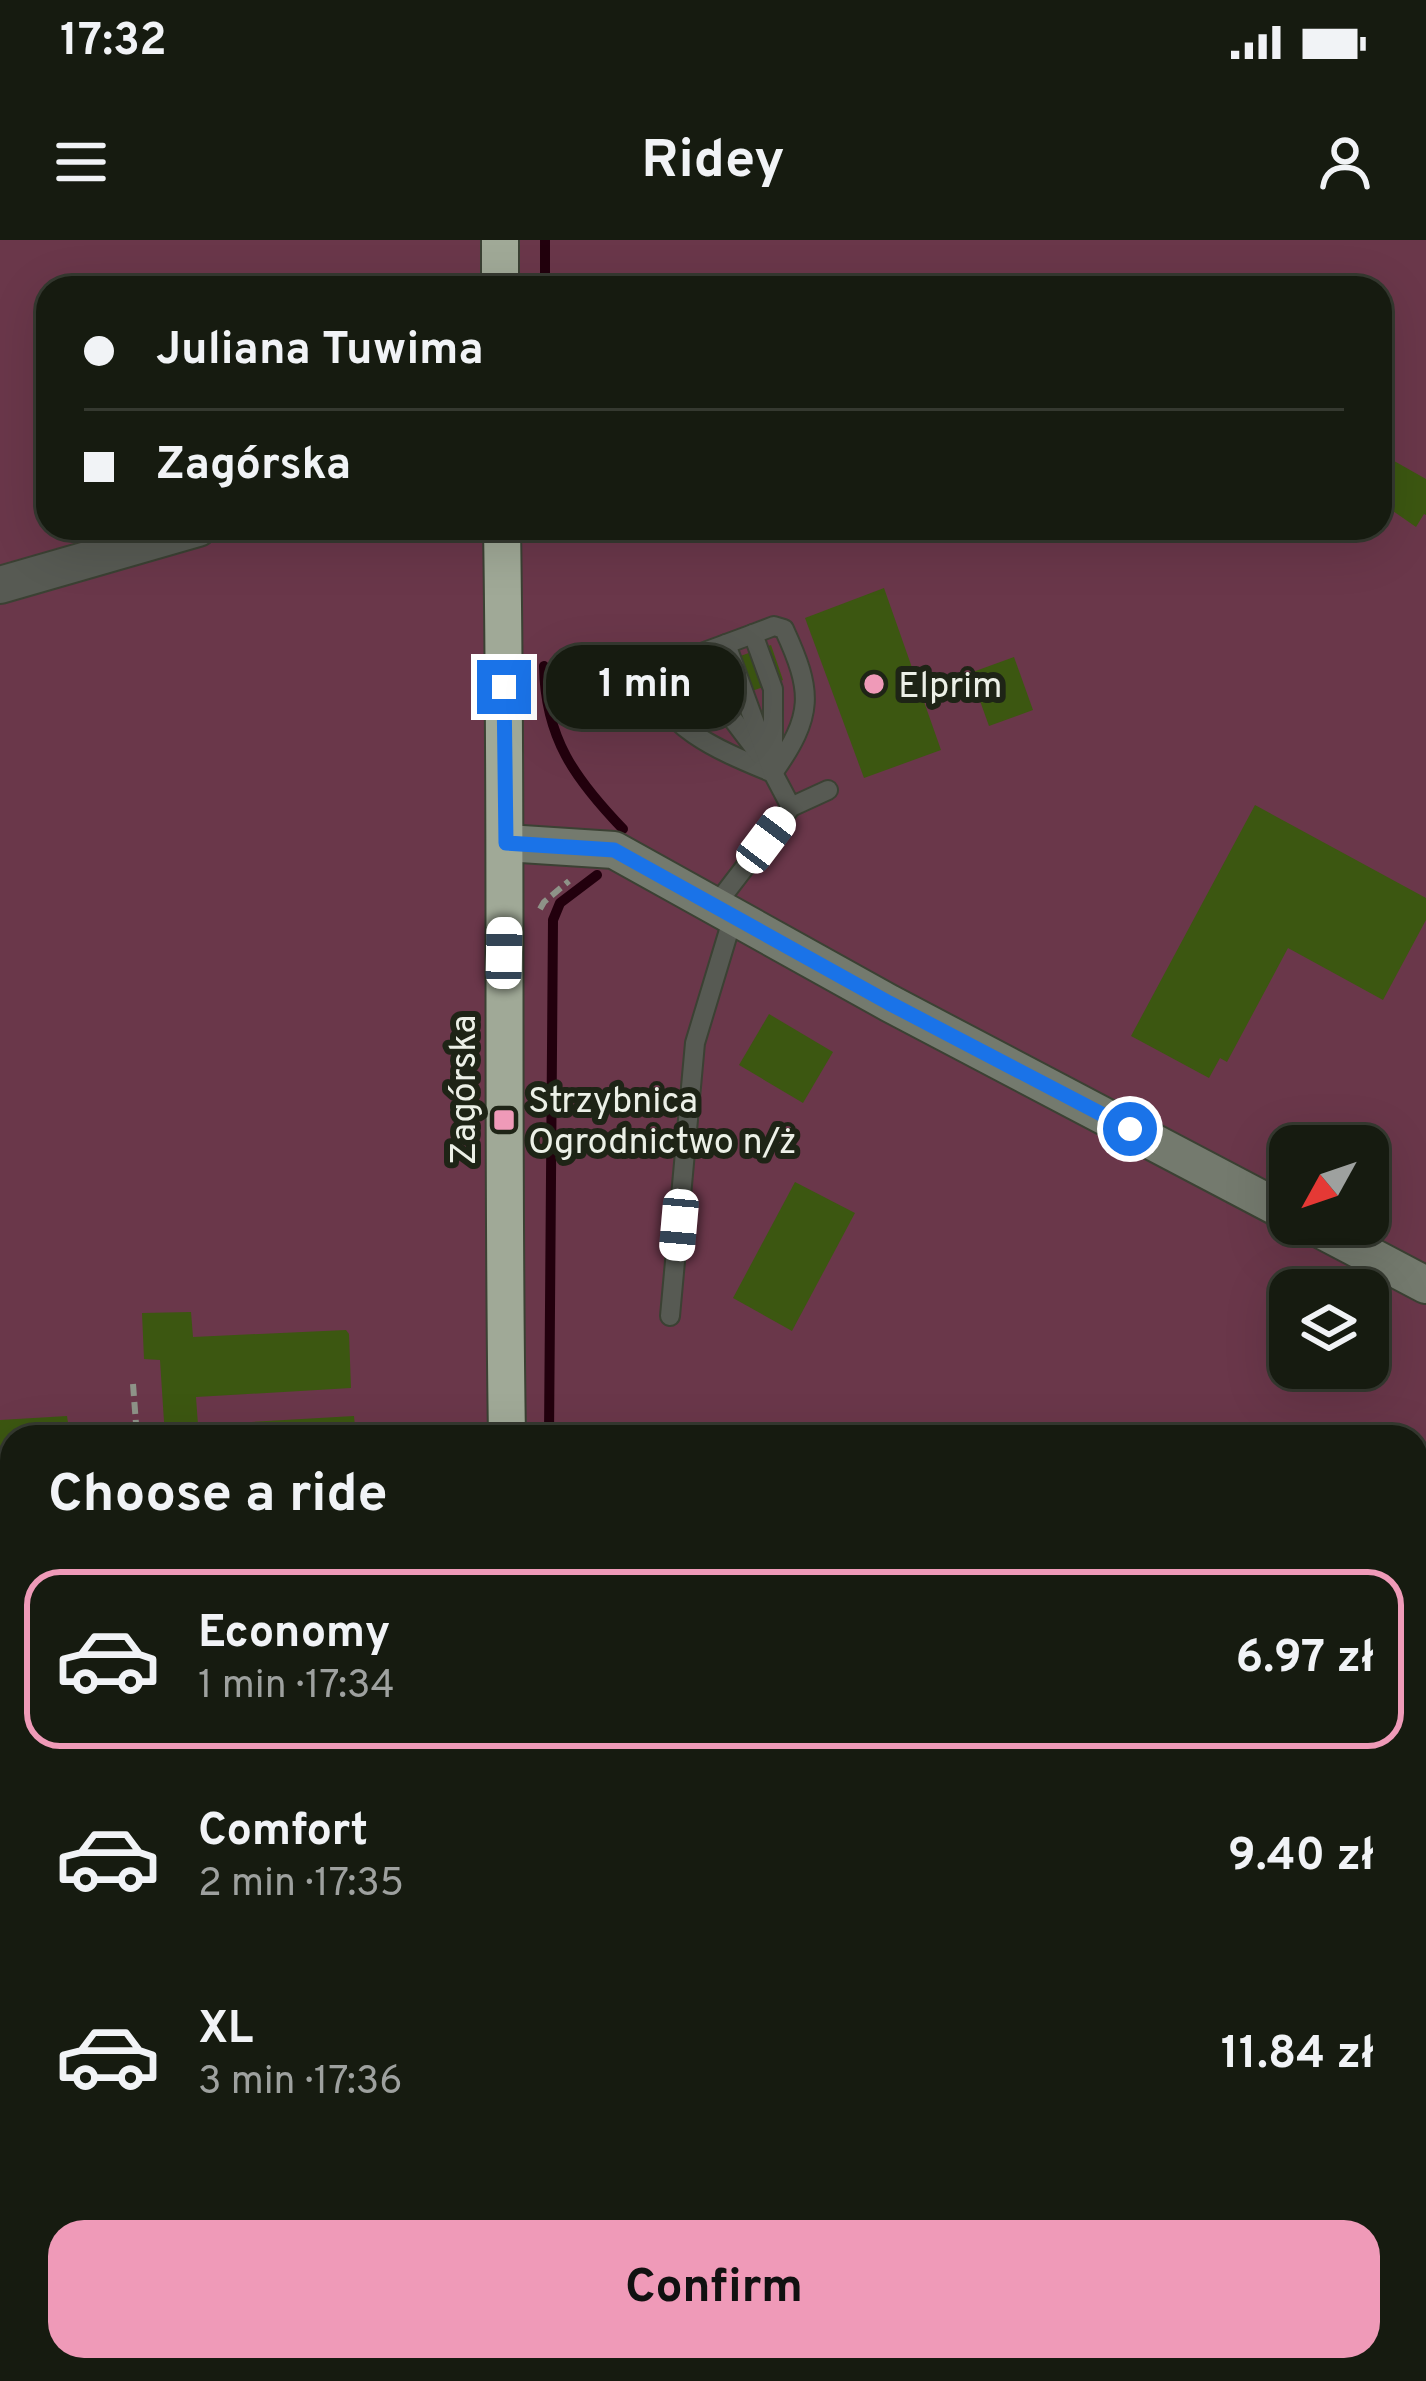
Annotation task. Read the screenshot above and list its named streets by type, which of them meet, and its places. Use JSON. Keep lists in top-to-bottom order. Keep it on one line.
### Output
{"streets":{"highway":["Zagórska"]},"places":{"other":["Elprim"],"transit":["Strzybnica Ogrodnictwo n/ż"]},"north":"bottom left","page":{"status":"17:32","header":"Ridey","banner":["Juliana Tuwima","Zagórska"],"bubble":"1 min","heading":"Choose a ride","list":[{"name":"Economy","note":"1 min · 17:34","value":"6.97 zł"},{"name":"Comfort","note":"2 min · 17:35","value":"9.40 zł"},{"name":"XL","note":"3 min · 17:36","value":"11.84 zł"}],"buttons":"Confirm"}}
